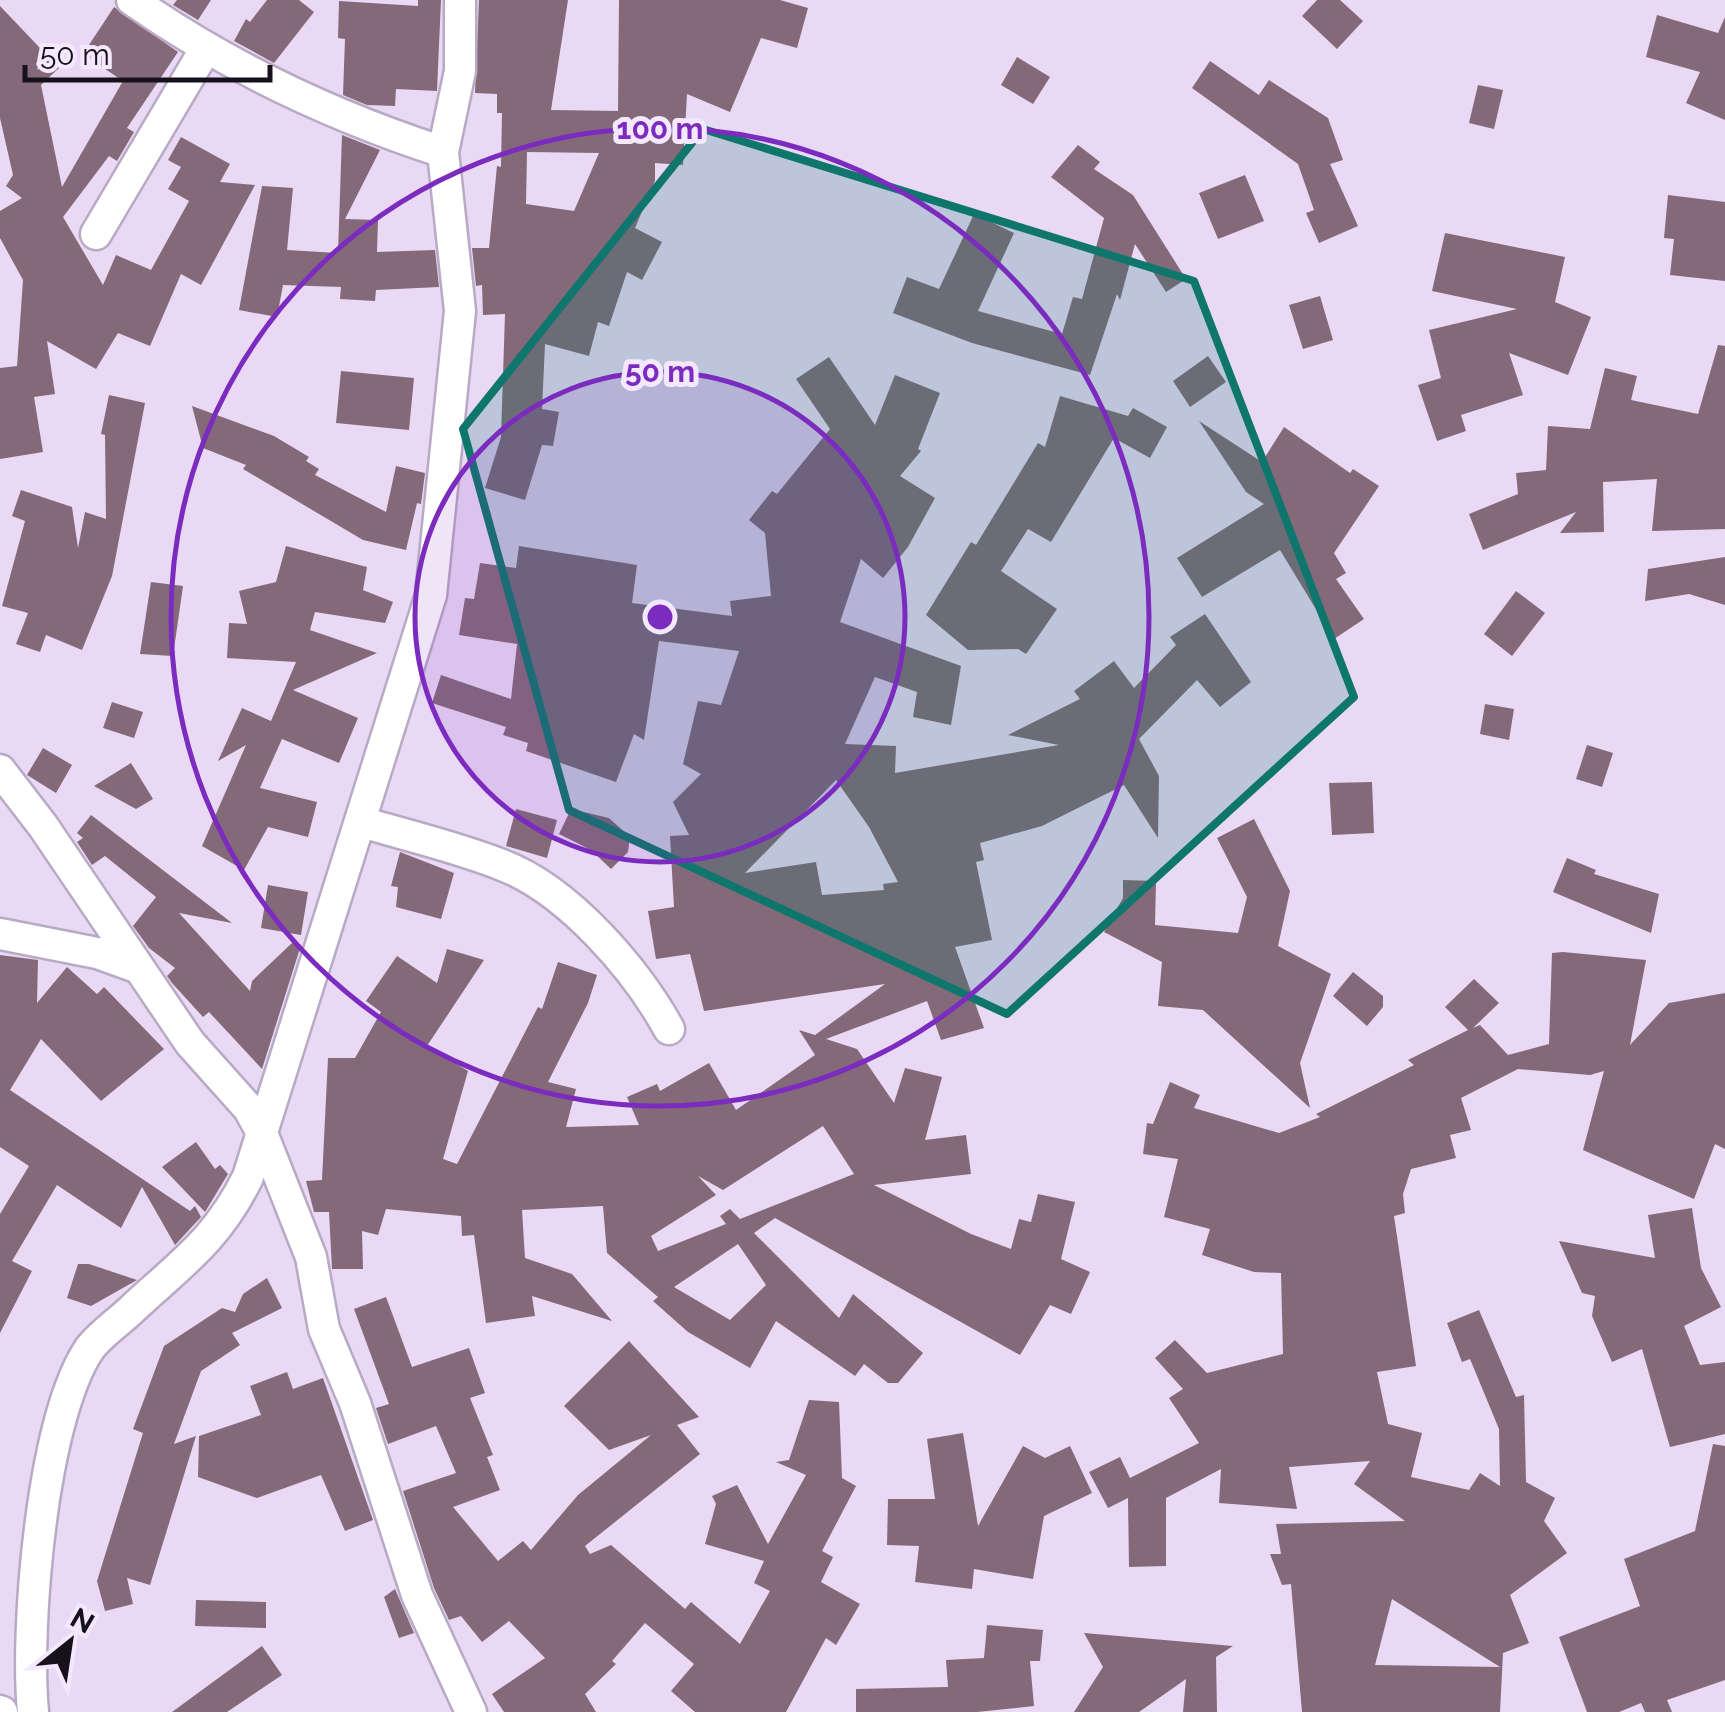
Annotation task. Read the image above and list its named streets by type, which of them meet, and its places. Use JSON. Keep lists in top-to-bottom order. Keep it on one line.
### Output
{"scale_bar":"50 m","north":"top right","rings":["100 m","50 m"]}
